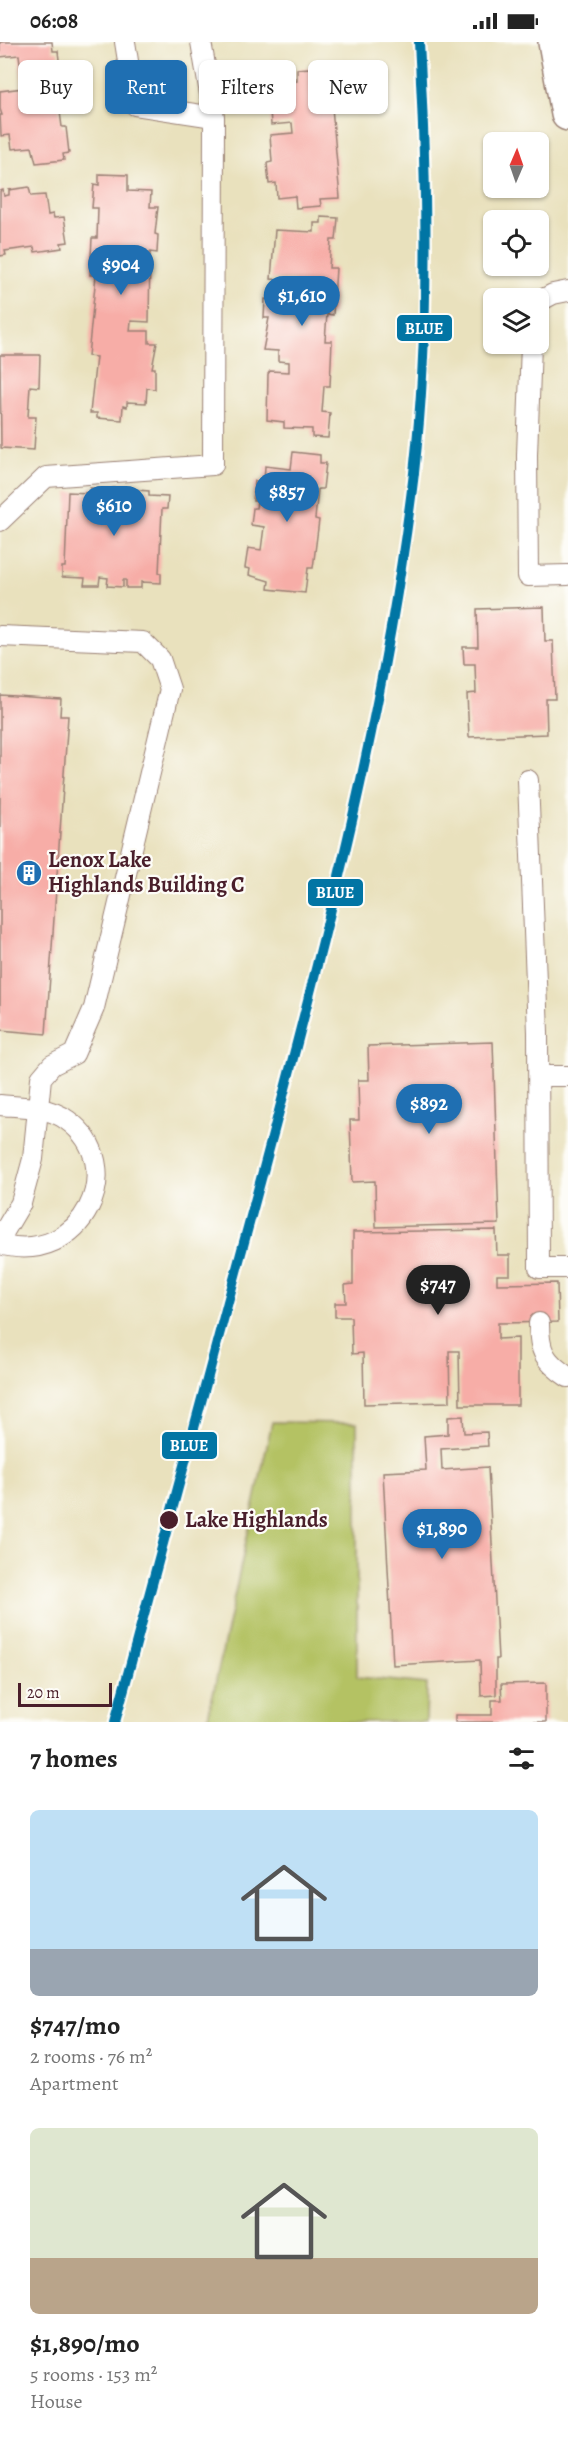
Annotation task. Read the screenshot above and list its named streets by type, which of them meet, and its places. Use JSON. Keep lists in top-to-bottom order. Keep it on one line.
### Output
{"places":{"building":["Lenox Lake Highlands Building C"],"other":["Lake Highlands"]},"lines":["transit line BLUE"],"scale_bar":"20 m","north":"top","page":{"status":"06:08","chip":["Buy","Rent","Filters","New"],"price":["$904","$1,610","$857","$610","$892","$747","$1,890"],"scale":"20 m","heading":"7 homes","list":[{"name":"$747/mo","note":"2 rooms · 76 m² · Apartment"},{"name":"$1,890/mo","note":"5 rooms · 153 m² · House"}]}}
